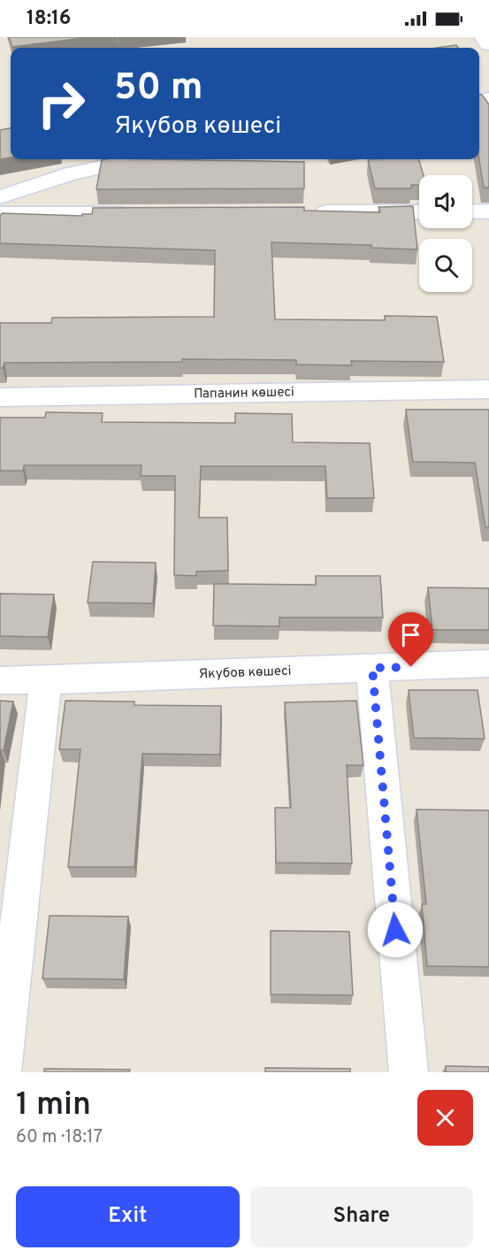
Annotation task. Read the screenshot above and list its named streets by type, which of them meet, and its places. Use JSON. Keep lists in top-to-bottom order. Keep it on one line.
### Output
{"streets":{"street":["Папанин көшесі","Якубов көшесі"]},"page":{"status":"18:16","turn":["50 m","Якубов көшесі"],"heading":["1 min","60 m · 18:17"],"buttons":["Exit","Share"]}}
